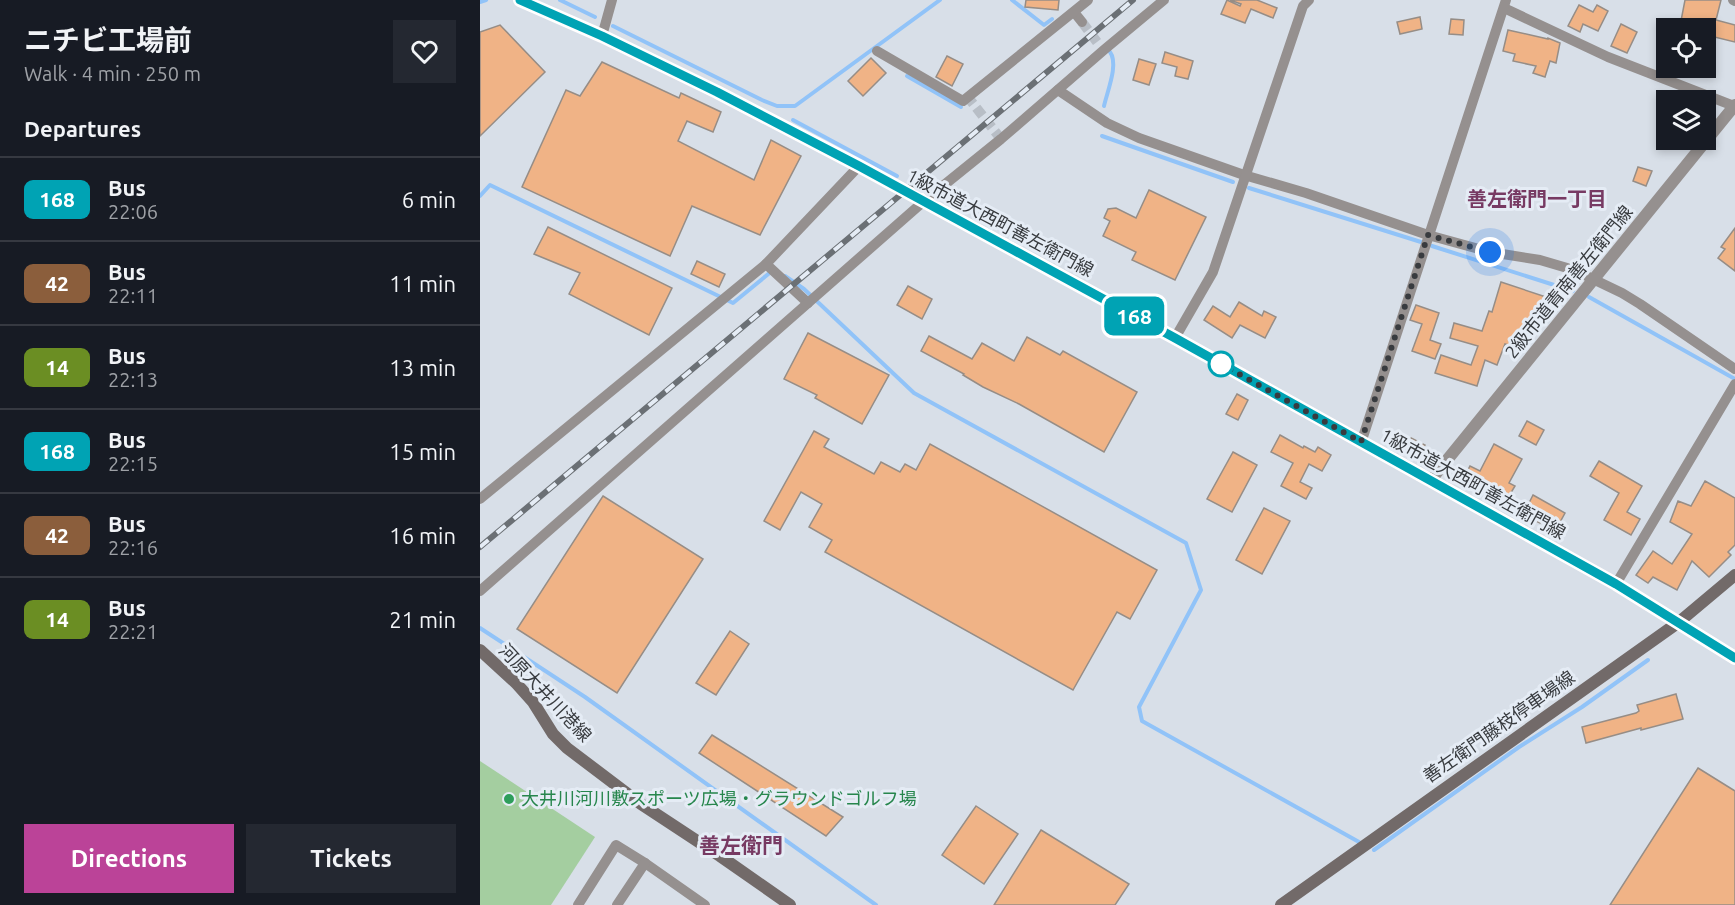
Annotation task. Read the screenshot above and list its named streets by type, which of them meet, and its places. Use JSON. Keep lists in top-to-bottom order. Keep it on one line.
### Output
{"streets":{"main road":["河原大井川港線","善左衛門藤枝停車場線"],"street":["1級市道大西町善左衛門線","2級市道青南善左衛門線"]},"crossings":[["1級市道大西町善左衛門線","2級市道青南善左衛門線"],["1級市道大西町善左衛門線","善左衛門藤枝停車場線"]],"districts":["善左衛門一丁目","善左衛門"],"places":["大井川河川敷スポーツ広場・グラウンドゴルフ場"],"lines":["bus line 168"],"page":{"heading":[["ニチビ工場前","Walk · 4 min · 250 m"],"Departures"],"on_map":"168","list":[{"mark":"168","name":"Bus","note":"22:06","value":"6 min"},{"mark":"42","name":"Bus","note":"22:11","value":"11 min"},{"mark":"14","name":"Bus","note":"22:13","value":"13 min"},{"mark":"168","name":"Bus","note":"22:15","value":"15 min"},{"mark":"42","name":"Bus","note":"22:16","value":"16 min"},{"mark":"14","name":"Bus","note":"22:21","value":"21 min"}],"buttons":["Directions","Tickets"]}}
